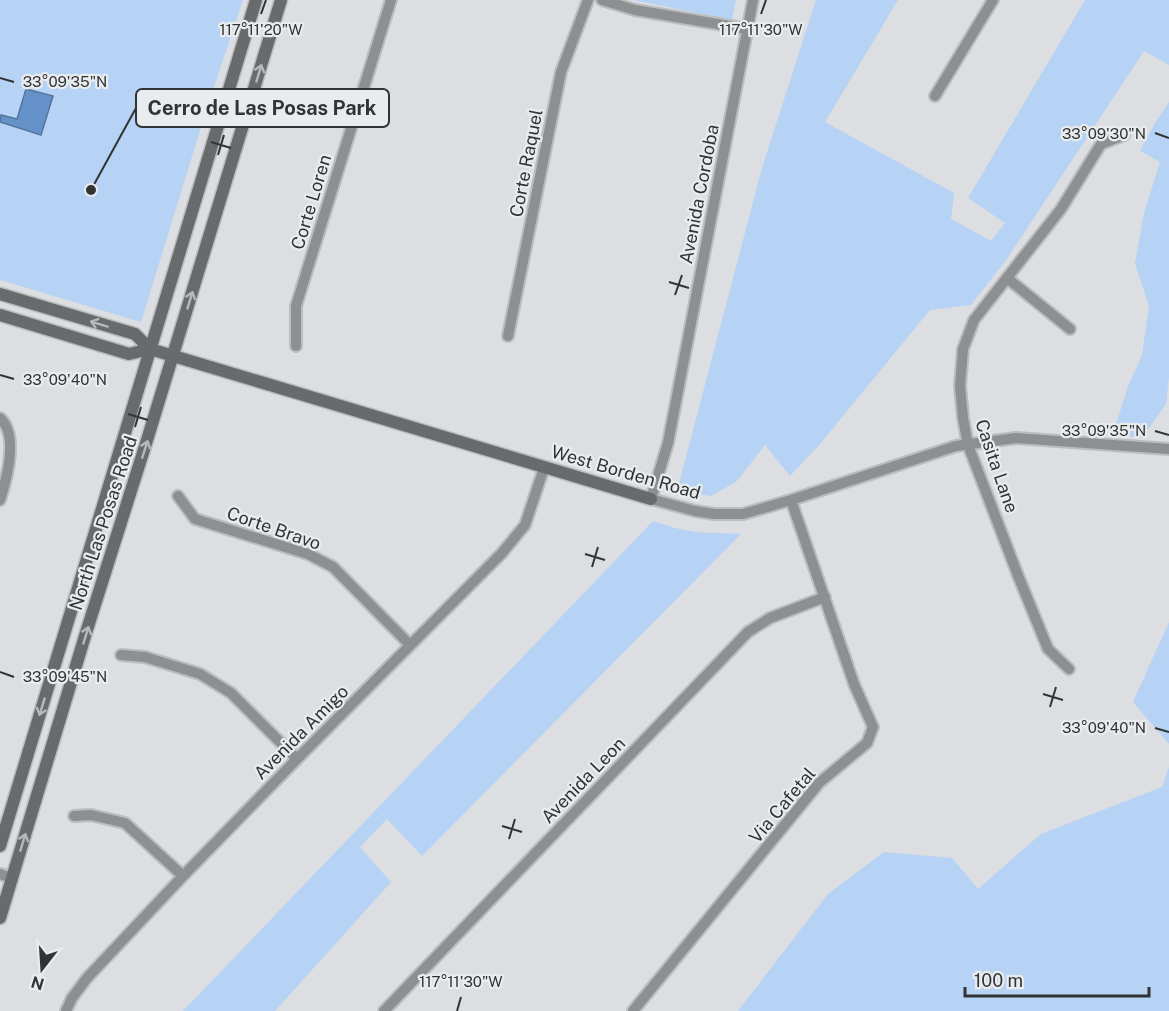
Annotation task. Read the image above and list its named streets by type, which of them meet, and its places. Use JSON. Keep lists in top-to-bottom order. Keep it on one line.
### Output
{"streets":{"street":["Corte Raquel","Avenida Cordoba","Corte Loren","Casita Lane","West Borden Road","North Las Posas Road","Corte Bravo","Avenida Amigo","Avenida Leon","Via Cafetal"]},"crossings":[["Avenida Cordoba","West Borden Road"],["Casita Lane","West Borden Road"],["West Borden Road","North Las Posas Road"],["West Borden Road","Avenida Amigo"],["West Borden Road","Via Cafetal"],["Corte Bravo","Avenida Amigo"],["Avenida Leon","Via Cafetal"]],"places":["Cerro de Las Posas Park"],"scale_bar":"100 m","north":"bottom","coordinates":["117°11'20\"W","117°11'30\"W","33°09'35\"N","33°09'30\"N","33°09'40\"N","33°09'45\"N"]}
